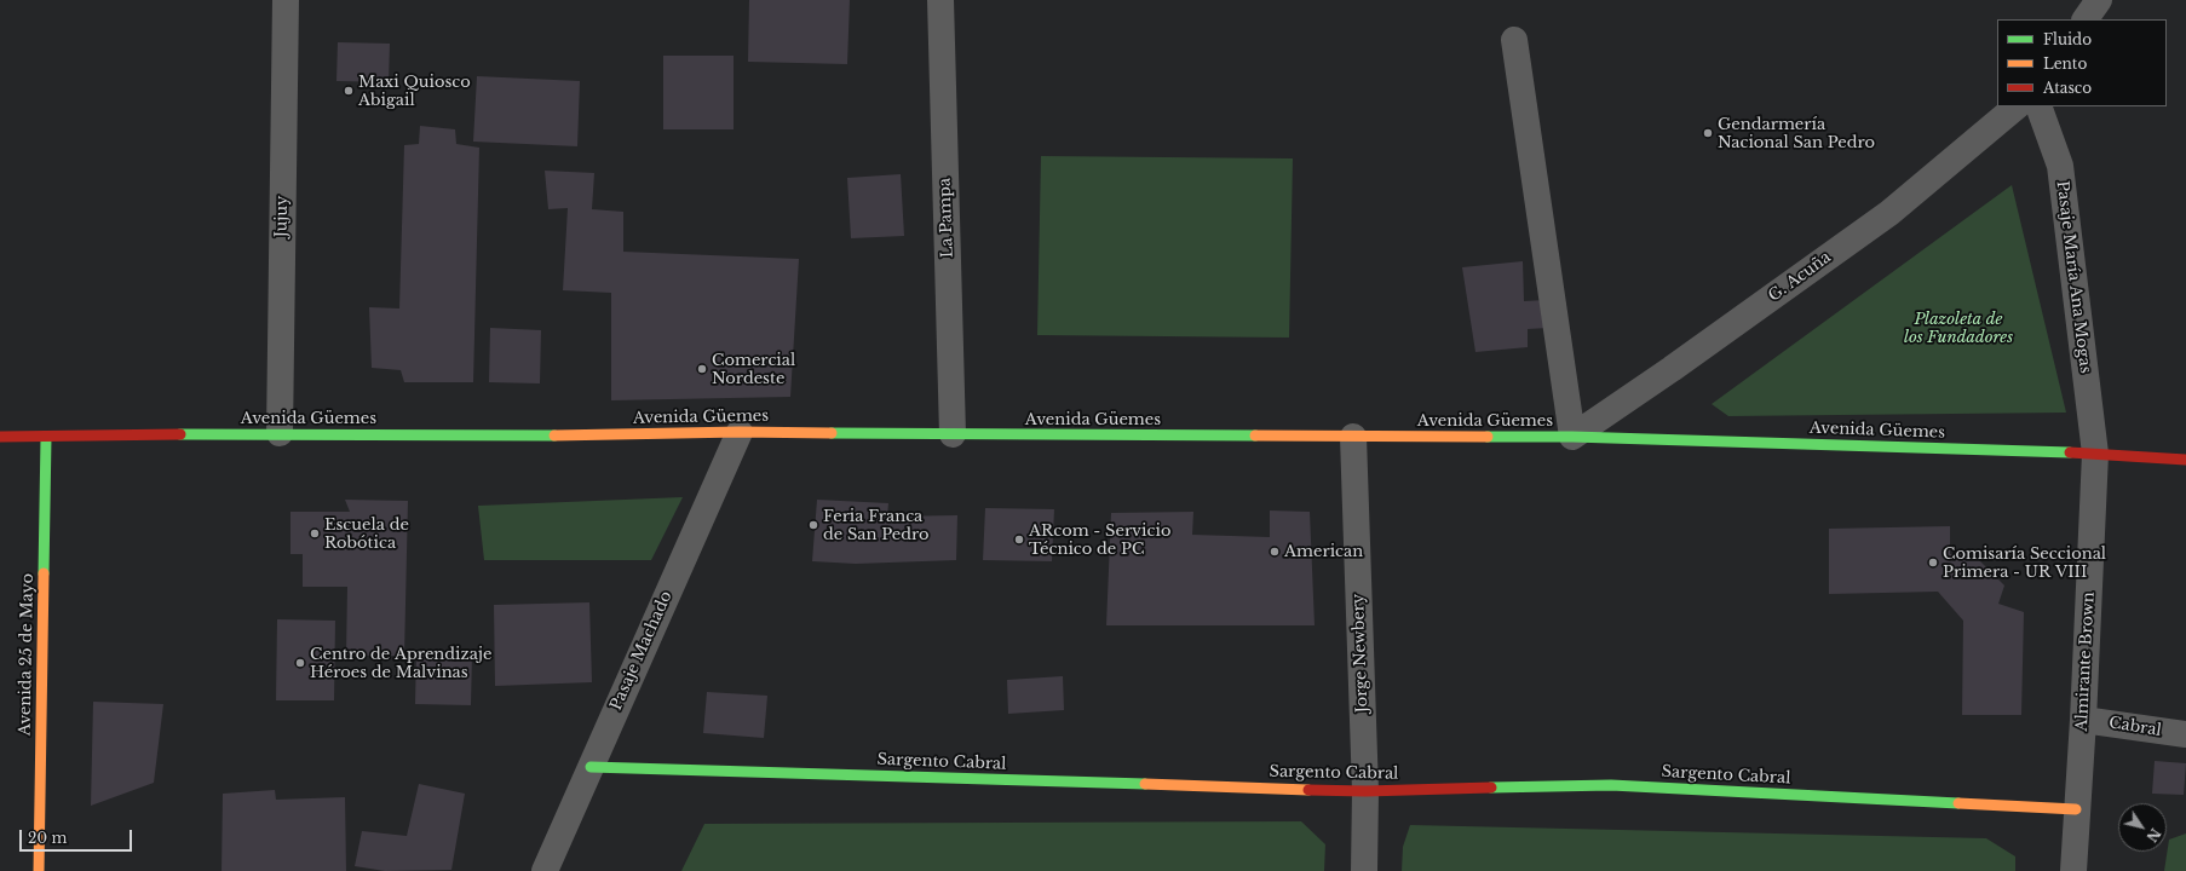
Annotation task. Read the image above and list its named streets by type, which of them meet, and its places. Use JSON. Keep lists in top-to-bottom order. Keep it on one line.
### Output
{"streets":{"main road":["Avenida Güemes","Avenida 25 de Mayo","Sargento Cabral"],"street":["Jujuy","La Pampa","G. Acuña","Pasaje María Ana Mogas","Pasaje Machado","Jorge Newbery","Almirante Brown","Cabral"]},"crossings":[["Jujuy","Avenida Güemes"],["La Pampa","Avenida Güemes"],["G. Acuña","Avenida Güemes"],["Pasaje María Ana Mogas","Avenida Güemes"],["Pasaje María Ana Mogas","Almirante Brown"],["Avenida Güemes","Pasaje Machado"],["Avenida Güemes","Jorge Newbery"],["Avenida Güemes","Avenida 25 de Mayo"],["Avenida Güemes","Almirante Brown"],["Pasaje Machado","Sargento Cabral"],["Jorge Newbery","Sargento Cabral"],["Almirante Brown","Cabral"],["Almirante Brown","Sargento Cabral"]],"parks":["Plazoleta de los Fundadores"],"places":["Maxi Quiosco Abigail","Gendarmería Nacional San Pedro","Comercial Nordeste","Feria Franca de San Pedro","Escuela de Robótica","ARcom - Servicio Técnico de PC","American","Comisaría Seccional Primera - UR VIII","Centro de Aprendizaje Héroes de Malvinas"],"legend":["Fluido","Lento","Atasco"],"scale_bar":"20 m","north":"bottom right"}
